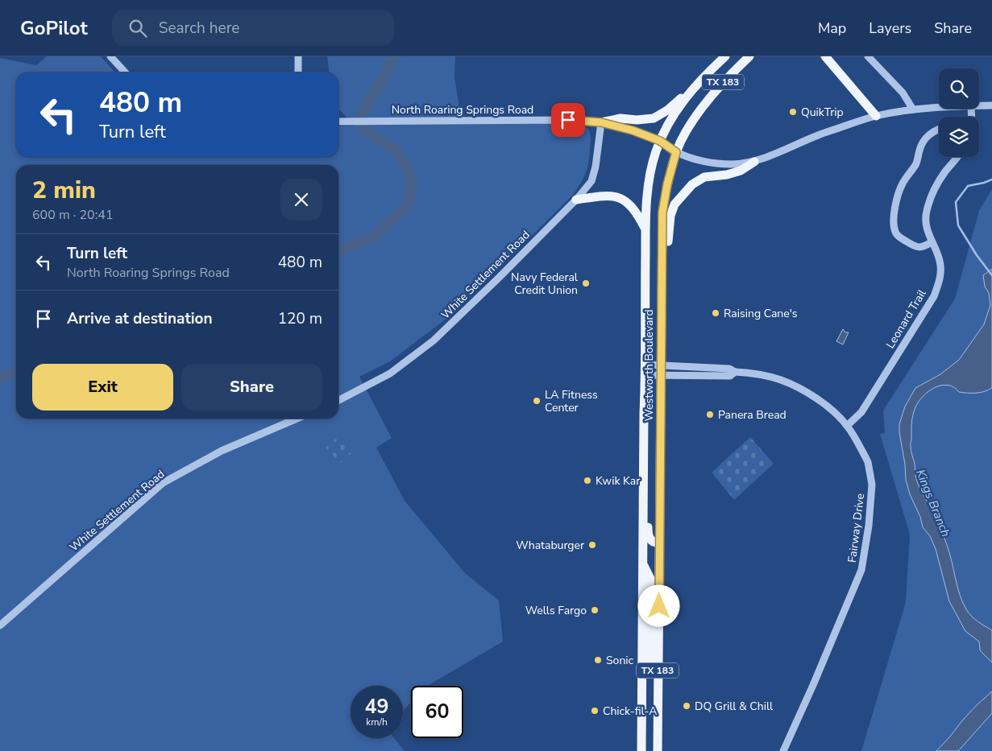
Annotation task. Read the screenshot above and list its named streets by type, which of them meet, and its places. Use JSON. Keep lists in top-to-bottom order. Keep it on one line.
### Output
{"streets":{"main road":["TX 183","Westworth Boulevard"],"street":["North Roaring Springs Road","White Settlement Road","Leonard Trail","Fairway Drive"]},"crossings":[["North Roaring Springs Road","White Settlement Road"],["North Roaring Springs Road","Westworth Boulevard"],["Leonard Trail","Fairway Drive"],["Westworth Boulevard","Fairway Drive"]],"water":["Kings Branch"],"places":["QuikTrip","Navy Federal Credit Union","Raising Cane's","LA Fitness Center","Panera Bread","Kwik Kar","Whataburger","Wells Fargo","Sonic","DQ Grill & Chill","Chick-fil-A"],"page":{"header":"GoPilot","search":"Search here","nav":["Map","Layers","Share"],"turn":["480 m","Turn left"],"heading":["2 min","600 m · 20:41"],"list":[{"name":"Turn left","note":"North Roaring Springs Road","value":"480 m"},{"name":"Arrive at destination","value":"120 m"}],"buttons":["Exit","Share"],"speed":"49 km/h","limit":"60"}}
